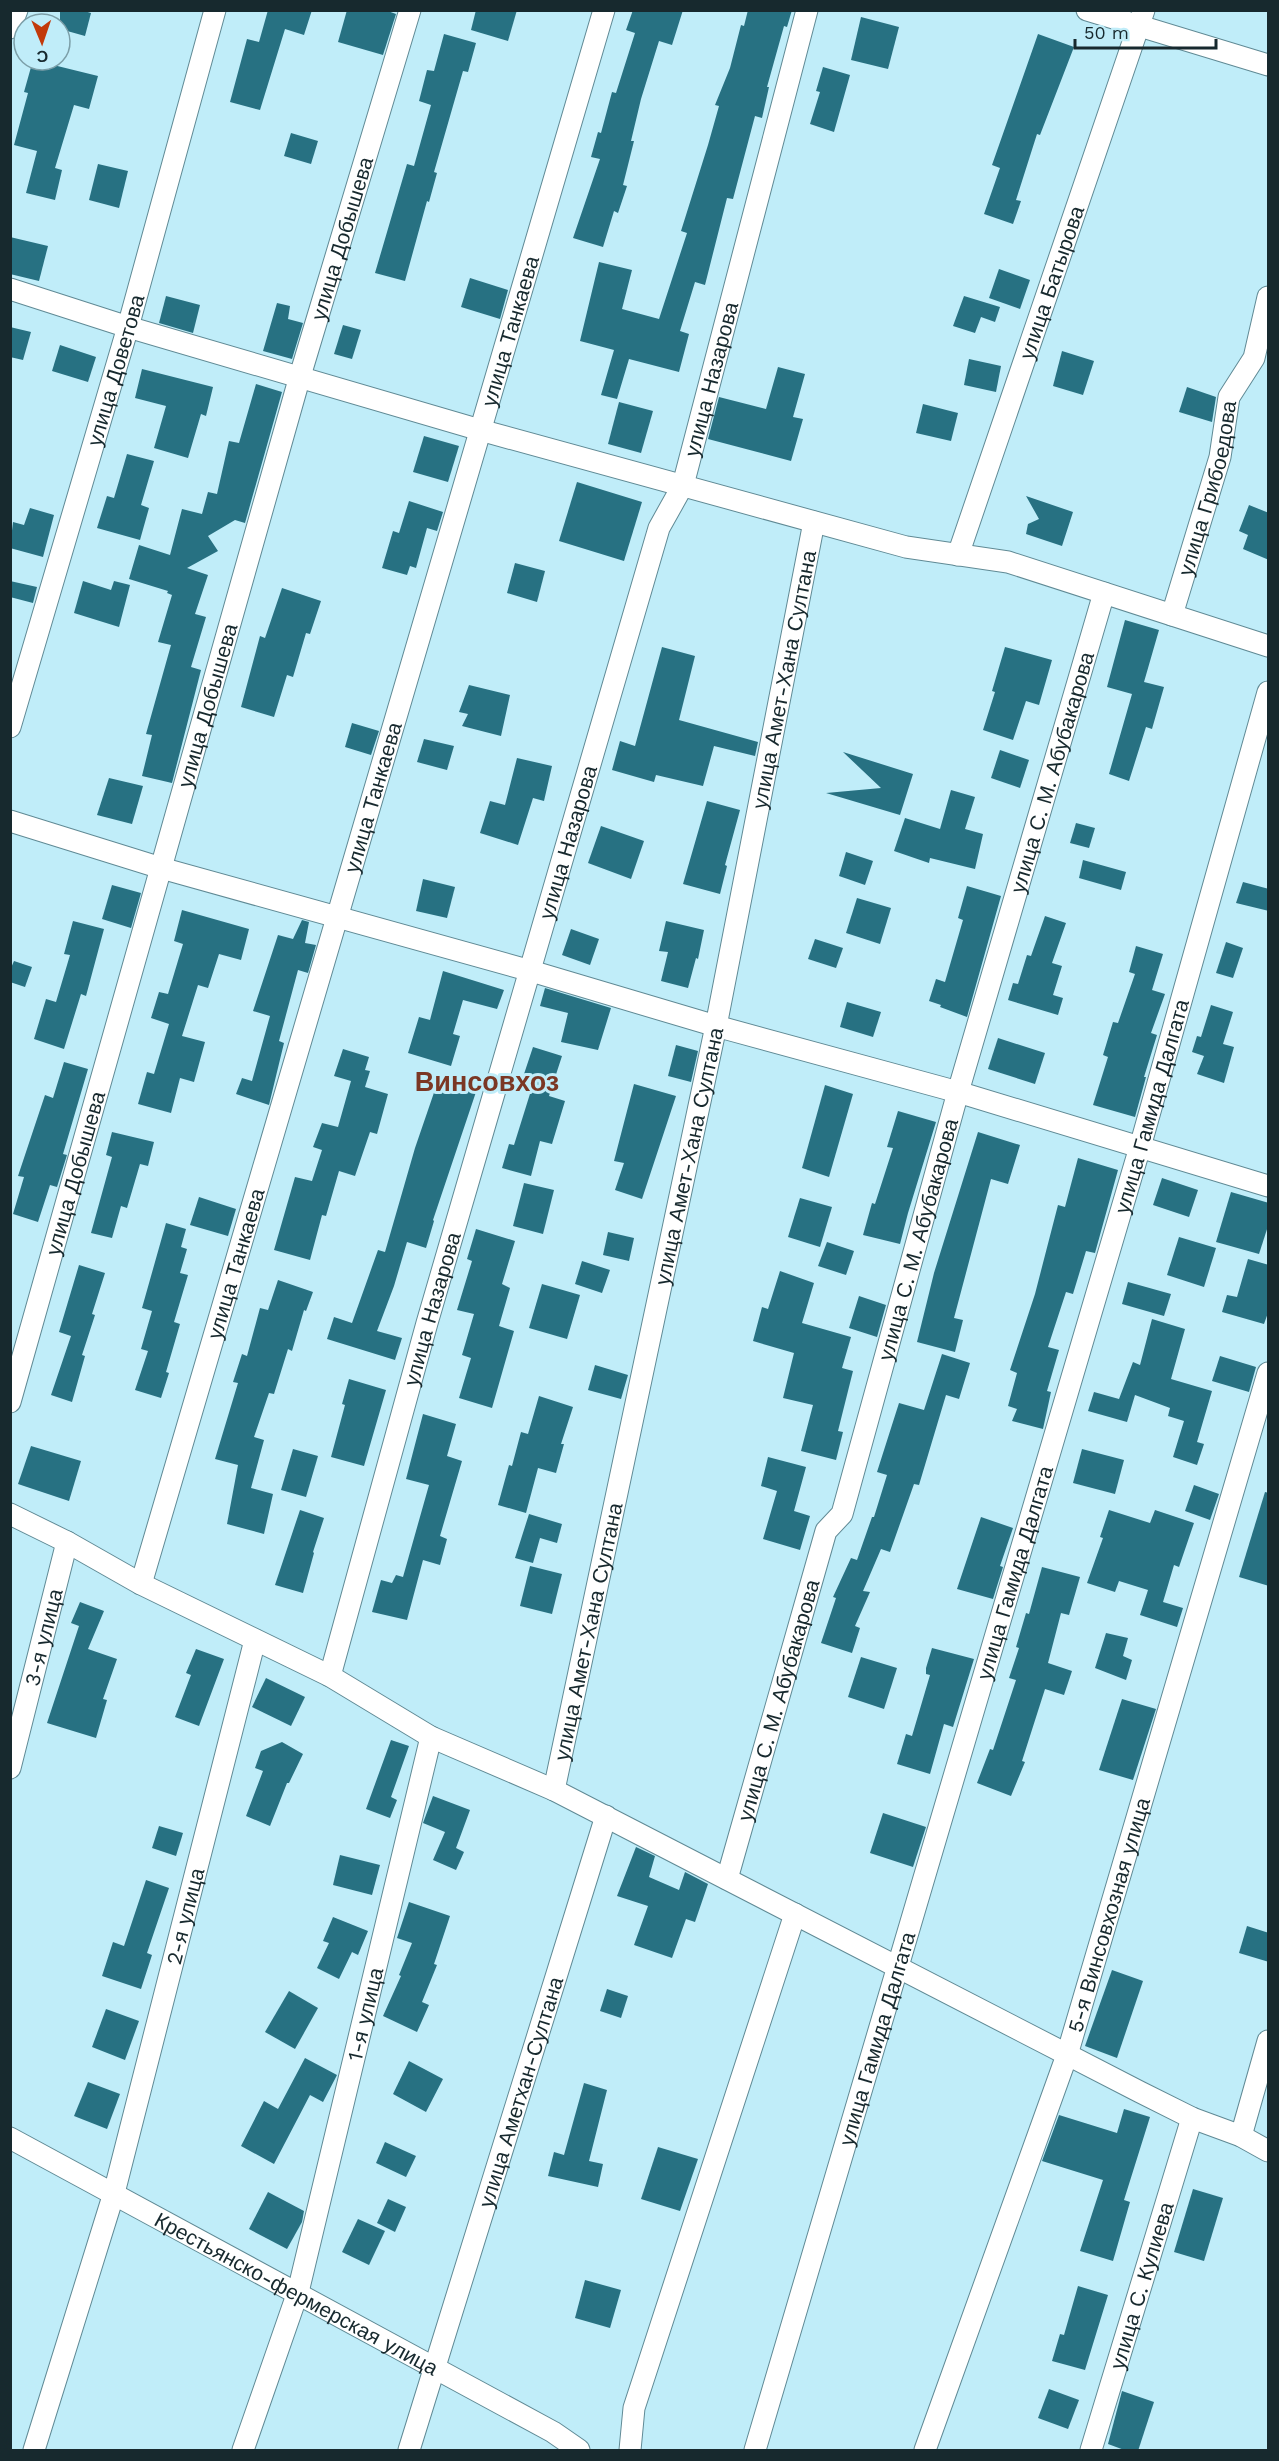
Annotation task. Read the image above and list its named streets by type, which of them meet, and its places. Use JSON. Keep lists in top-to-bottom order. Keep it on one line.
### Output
{"streets":{"street":["улица Добышева","улица Батырова","улица Танкаева","улица Доветова","улица Назарова","улица Грибоедова","улица Амет-Хана Султана","улица С. М. Абубакарова","улица Гамида Далгата","3-я улица","5-я Винсовхозная улица","2-я улица","1-я улица","улица Аметхан-Султана","улица С. Кулиева","Крестьянско-фермерская улица"]},"crossings":[["2-я улица","Крестьянско-фермерская улица"],["1-я улица","Крестьянско-фермерская улица"],["улица Аметхан-Султана","Крестьянско-фермерская улица"]],"districts":["Винсовхоз"],"scale_bar":"50 m","north":"bottom"}
